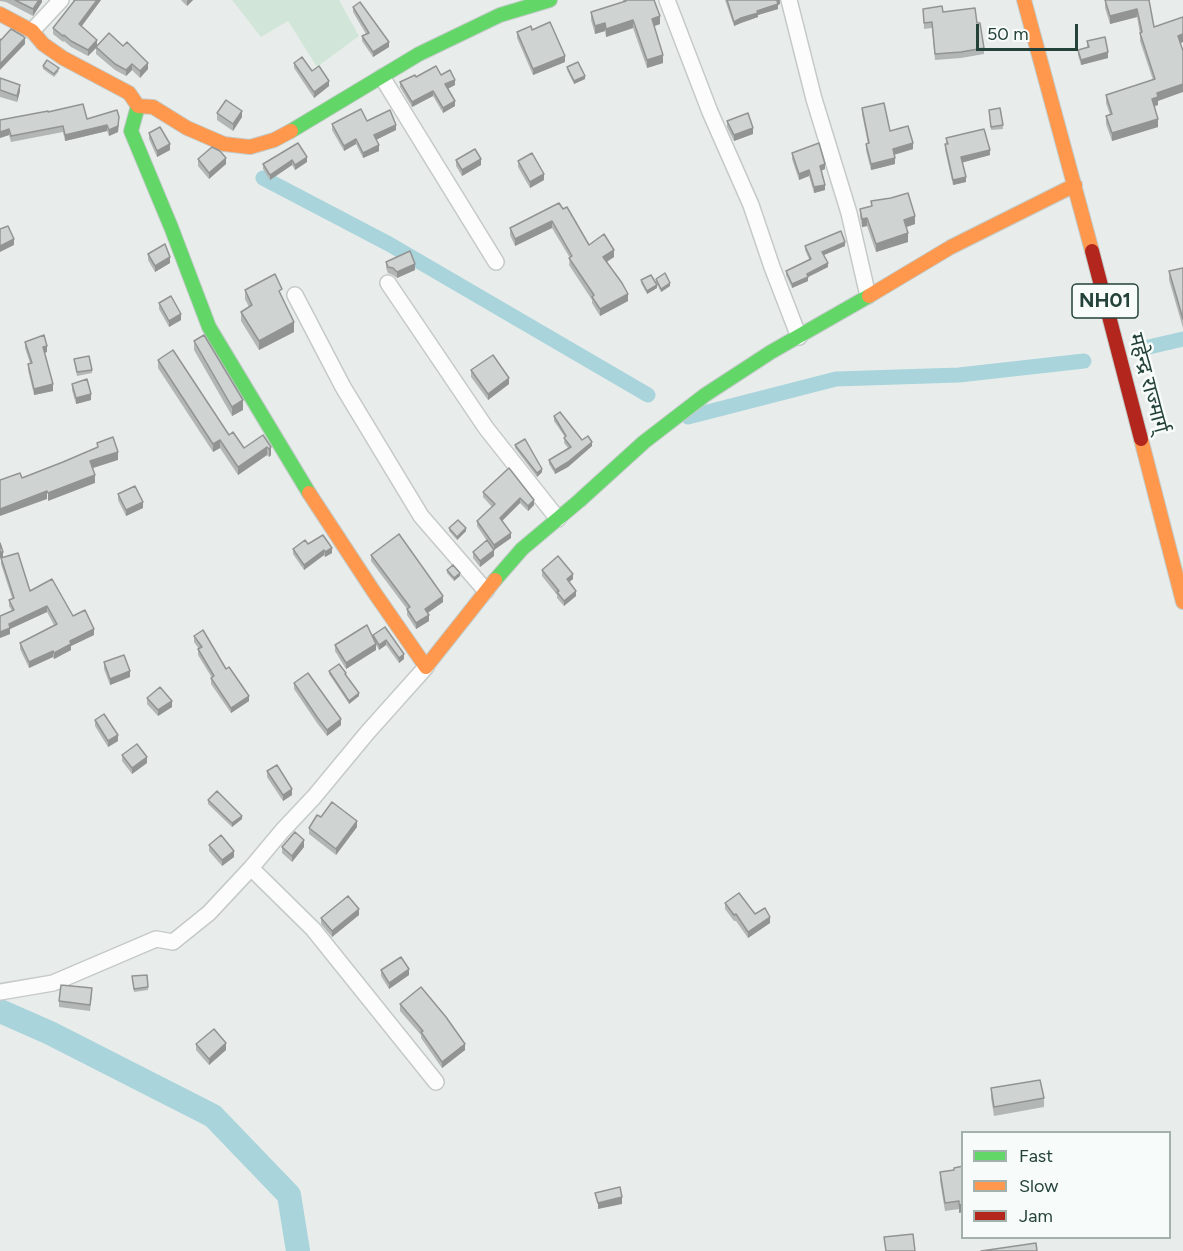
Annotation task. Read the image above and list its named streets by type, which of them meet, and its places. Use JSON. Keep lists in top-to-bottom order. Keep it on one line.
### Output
{"streets":{"main road":["NH01","महेन्द्र राज्मार्ग्"]},"legend":["Fast","Slow","Jam"],"scale_bar":"50 m"}
